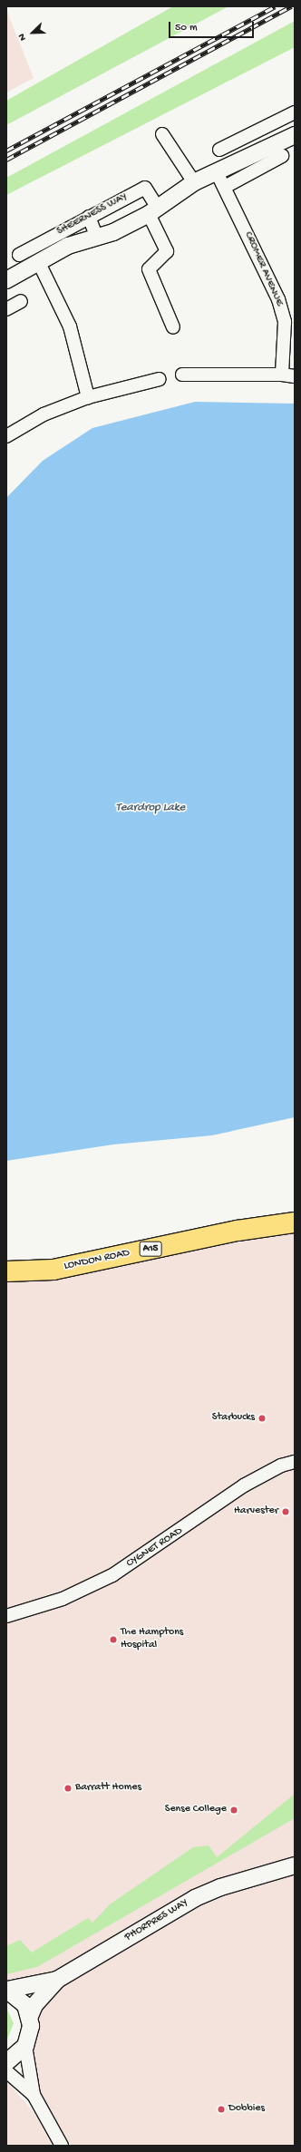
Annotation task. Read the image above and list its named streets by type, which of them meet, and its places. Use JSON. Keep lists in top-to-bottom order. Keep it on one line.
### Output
{"streets":{"main road":["A15","LONDON ROAD"],"street":["SHEERNESS WAY","CROMER AVENUE","CYGNET ROAD","PHORPRES WAY"]},"crossings":[["SHEERNESS WAY","CROMER AVENUE"]],"water":["Teardrop Lake"],"places":["Starbucks","Harvester","The Hamptons Hospital","Barratt Homes","Sense College","Dobbies"],"scale_bar":"50 m","north":"bottom left"}
